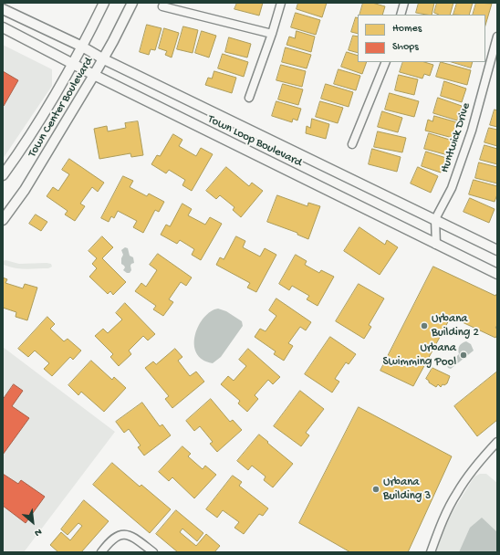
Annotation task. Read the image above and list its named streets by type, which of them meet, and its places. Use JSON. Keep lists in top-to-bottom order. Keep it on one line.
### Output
{"streets":{"street":["Town Center Boulevard","Huntwick Drive","Town Loop Boulevard"]},"crossings":[["Town Center Boulevard","Town Loop Boulevard"],["Huntwick Drive","Town Loop Boulevard"]],"places":["Urbana Building 2","Urbana Swimming Pool","Urbana Building 3"],"legend":["Homes","Shops"],"north":"bottom right"}
